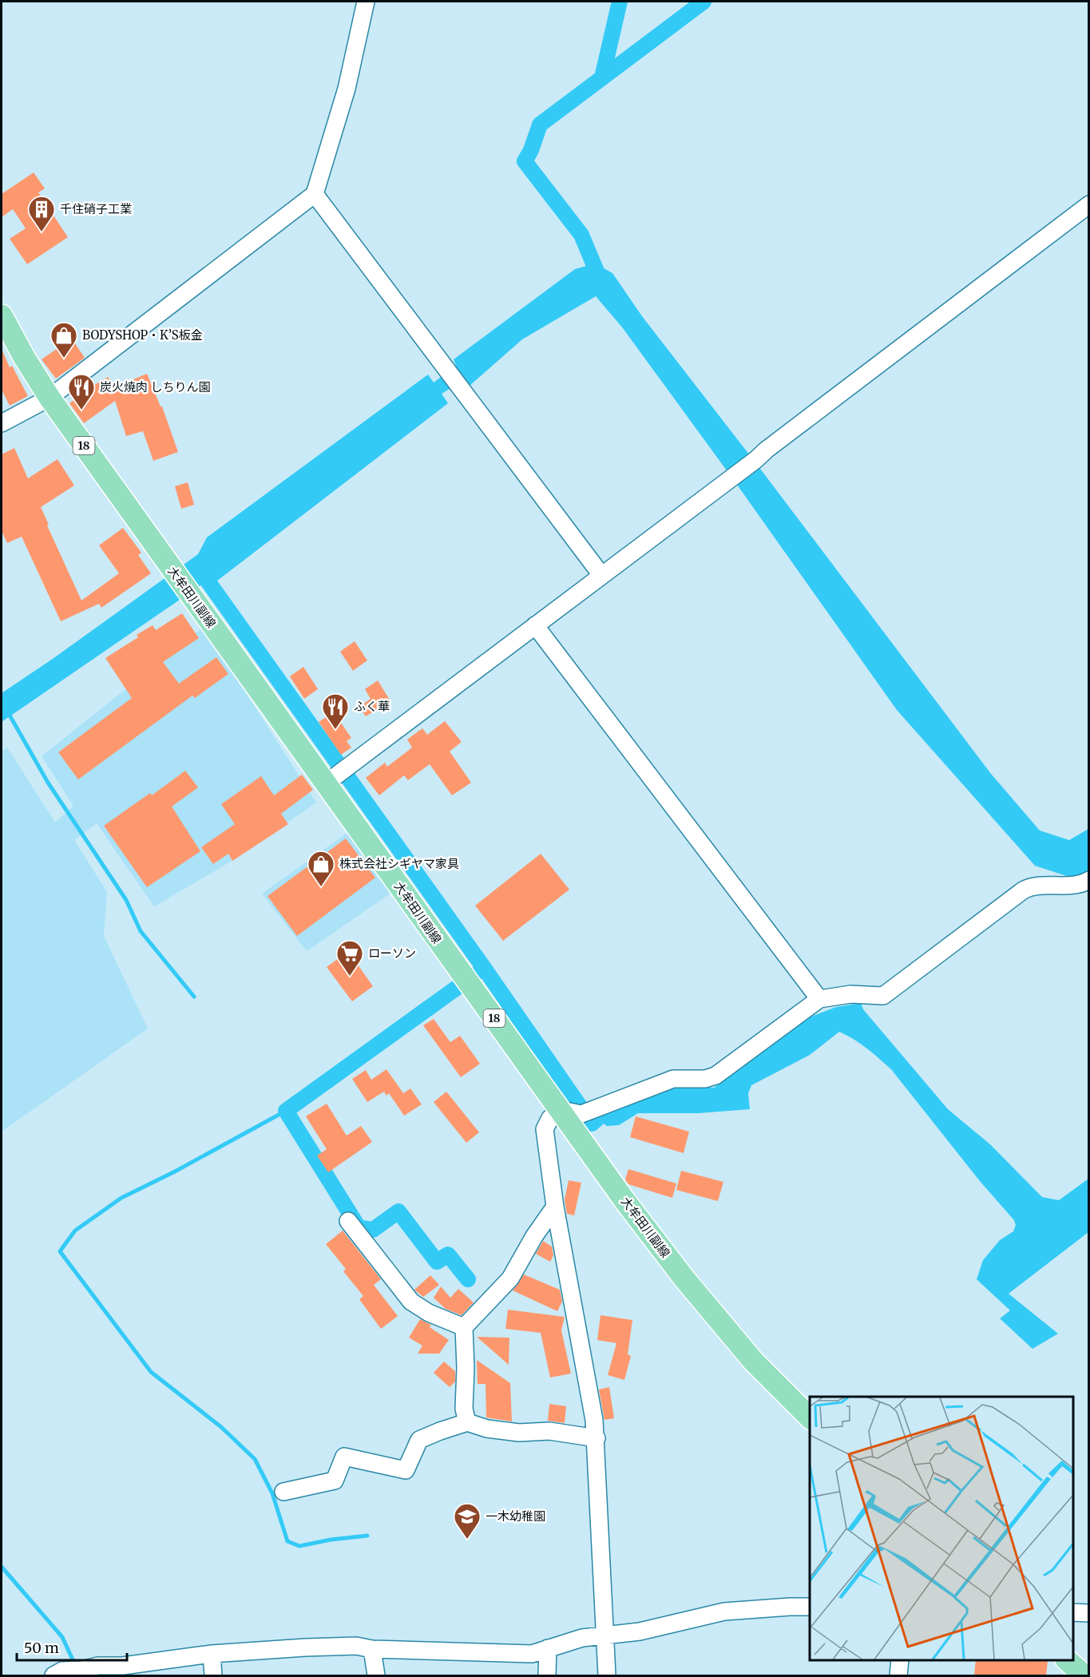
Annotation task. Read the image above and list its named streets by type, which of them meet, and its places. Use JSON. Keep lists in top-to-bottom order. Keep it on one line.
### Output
{"streets":{"main road":["18","大牟田川副線"]},"places":{"building":["千住硝子工業"],"shop":["BODYSHOP・K’S板金","株式会社シギヤマ家具"],"restaurant":["炭火焼肉 しちりん園","ふく華"],"supermarket":["ローソン"],"school or university":["一木幼稚園"]},"scale_bar":"50 m"}
